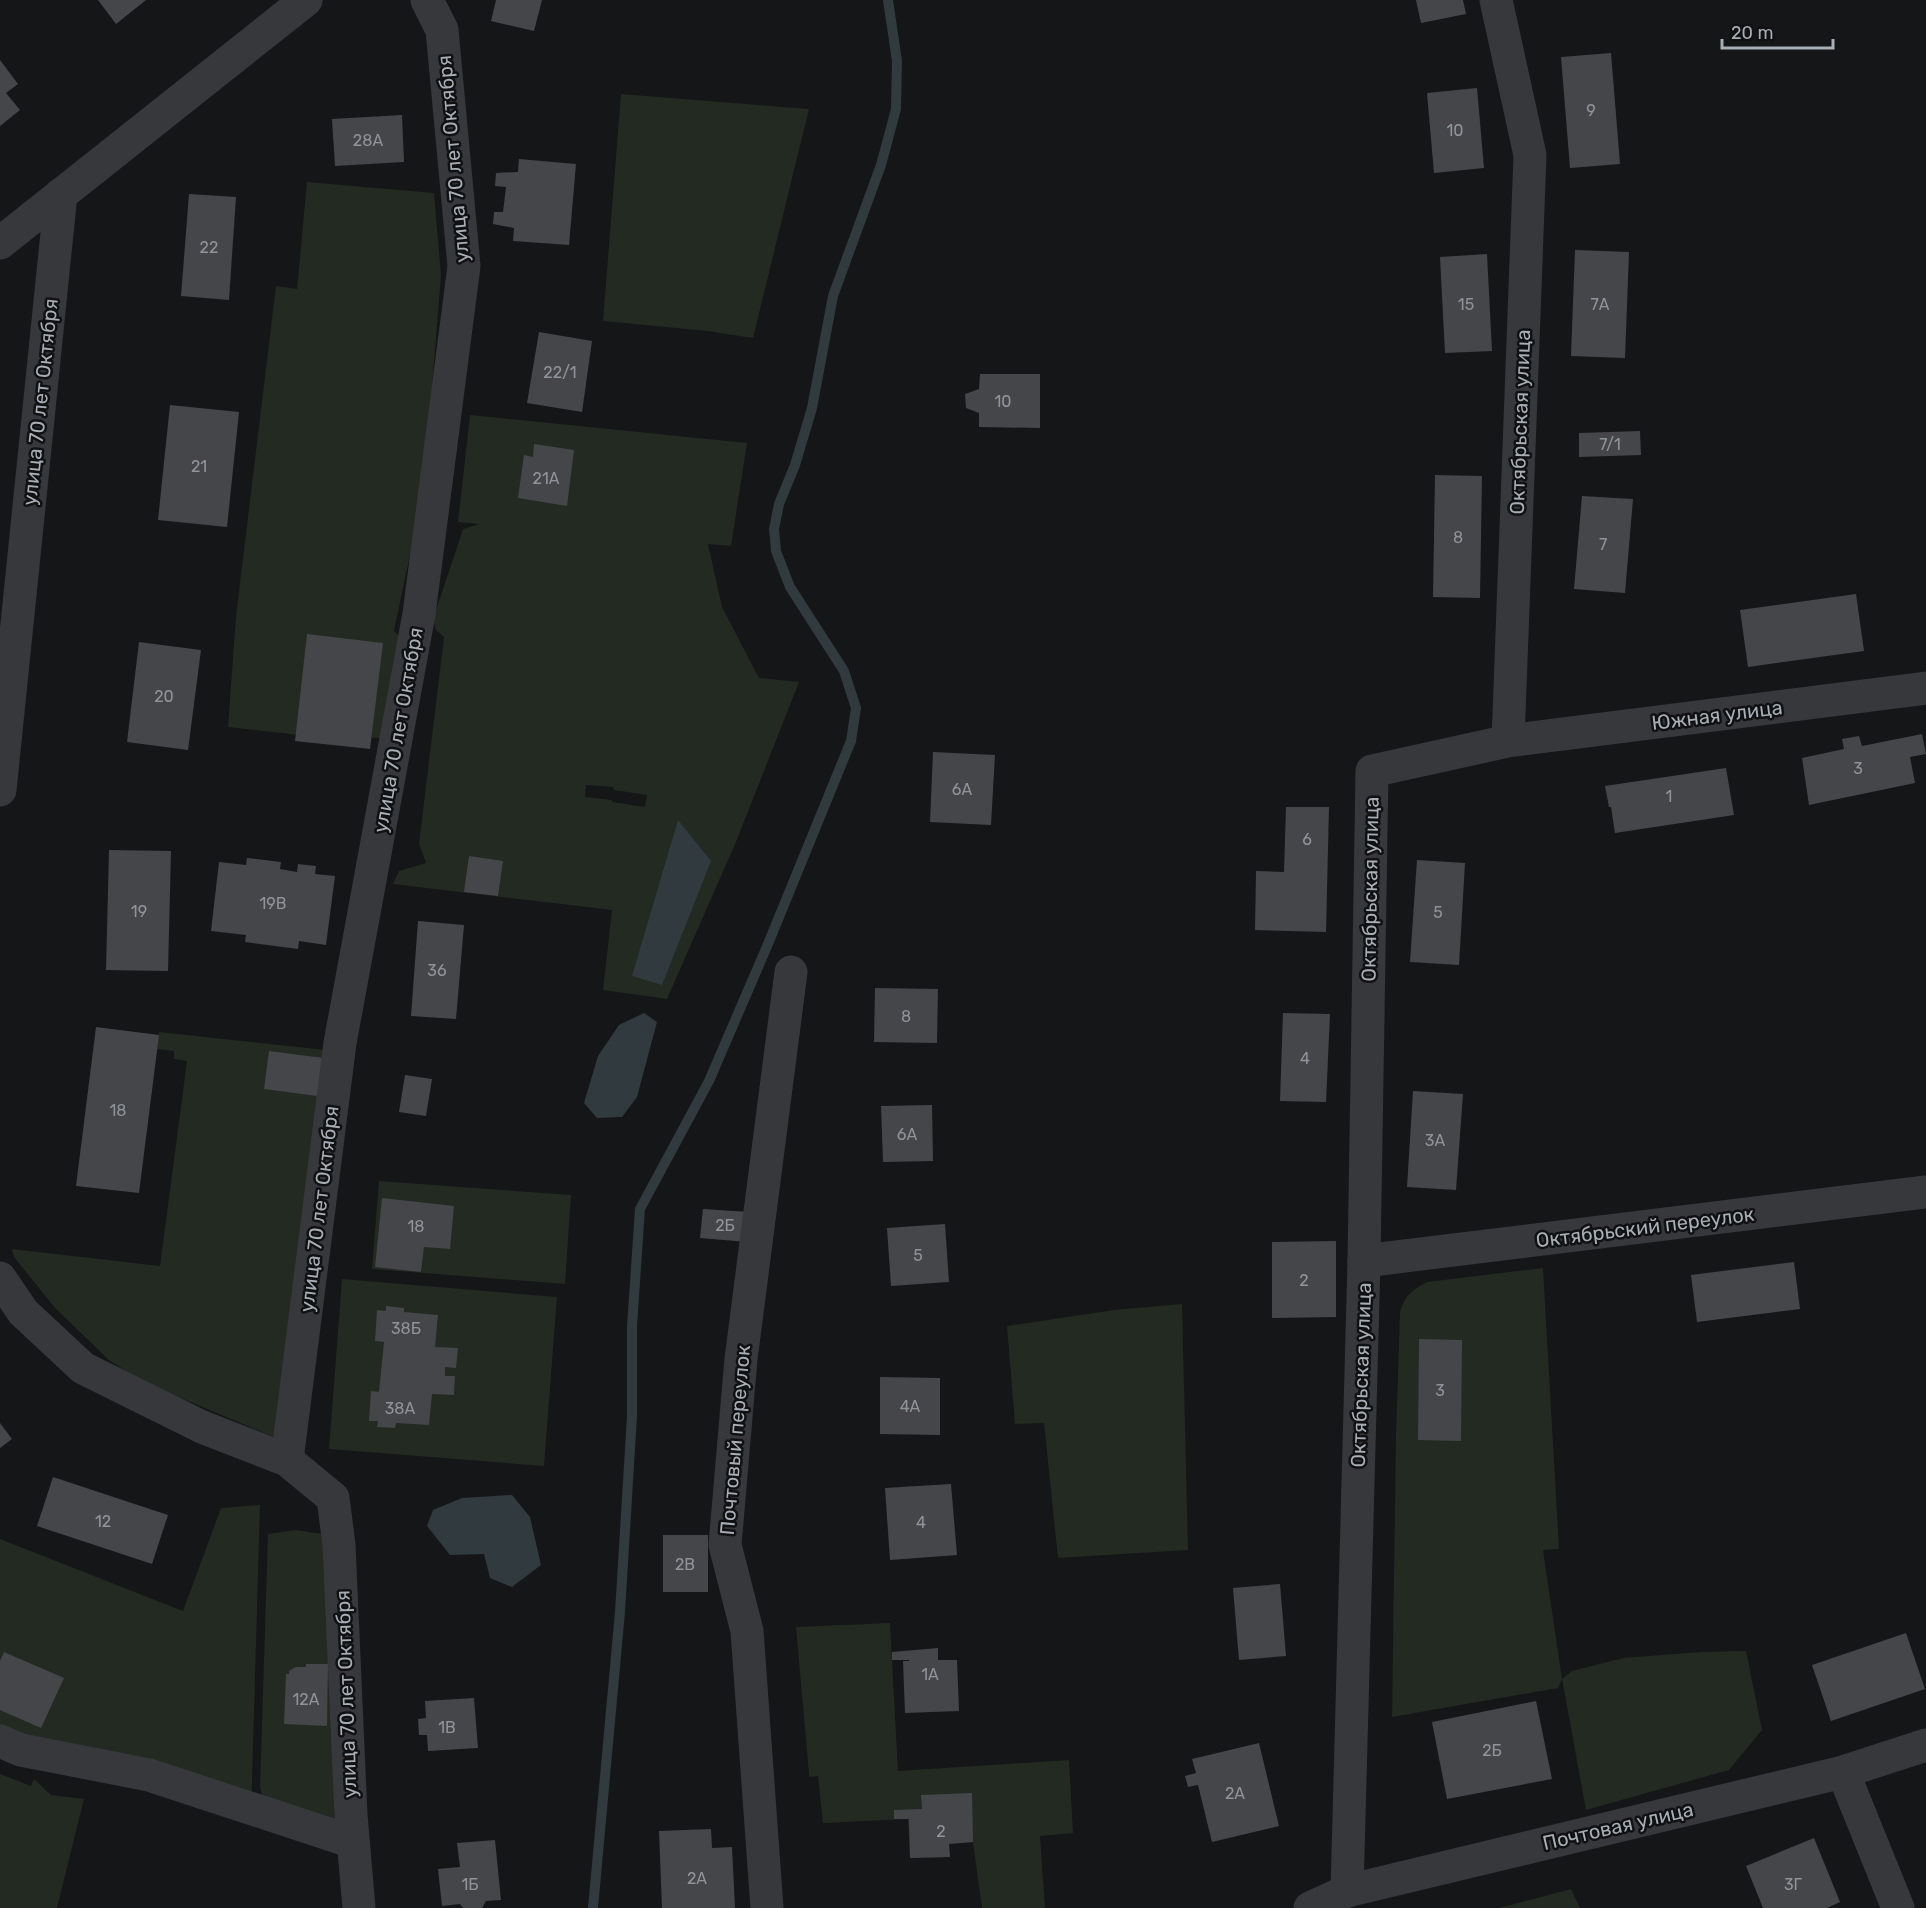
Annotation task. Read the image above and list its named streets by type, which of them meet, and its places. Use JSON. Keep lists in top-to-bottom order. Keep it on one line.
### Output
{"streets":{"street":["улица 70 лет Октября","Октябрьская улица","Южная улица","Октябрьский переулок","Почтовый переулок","Почтовая улица"]},"crossings":[["Октябрьская улица","Южная улица"],["Октябрьская улица","Октябрьский переулок"],["Октябрьская улица","Почтовая улица"]],"house_numbers":["9","10","28А","22","15","7А","22/1","10","7/1","21","21А","8","7","20","3","6А","1","6","19В","19","5","36","8","4","18","6А","3А","2Б","18","5","2","38Б","3","4А","38А","12","4","2В","1А","12А","1В","2Б","2А","2","2А","1Б","3Г"],"scale_bar":"20 m"}
